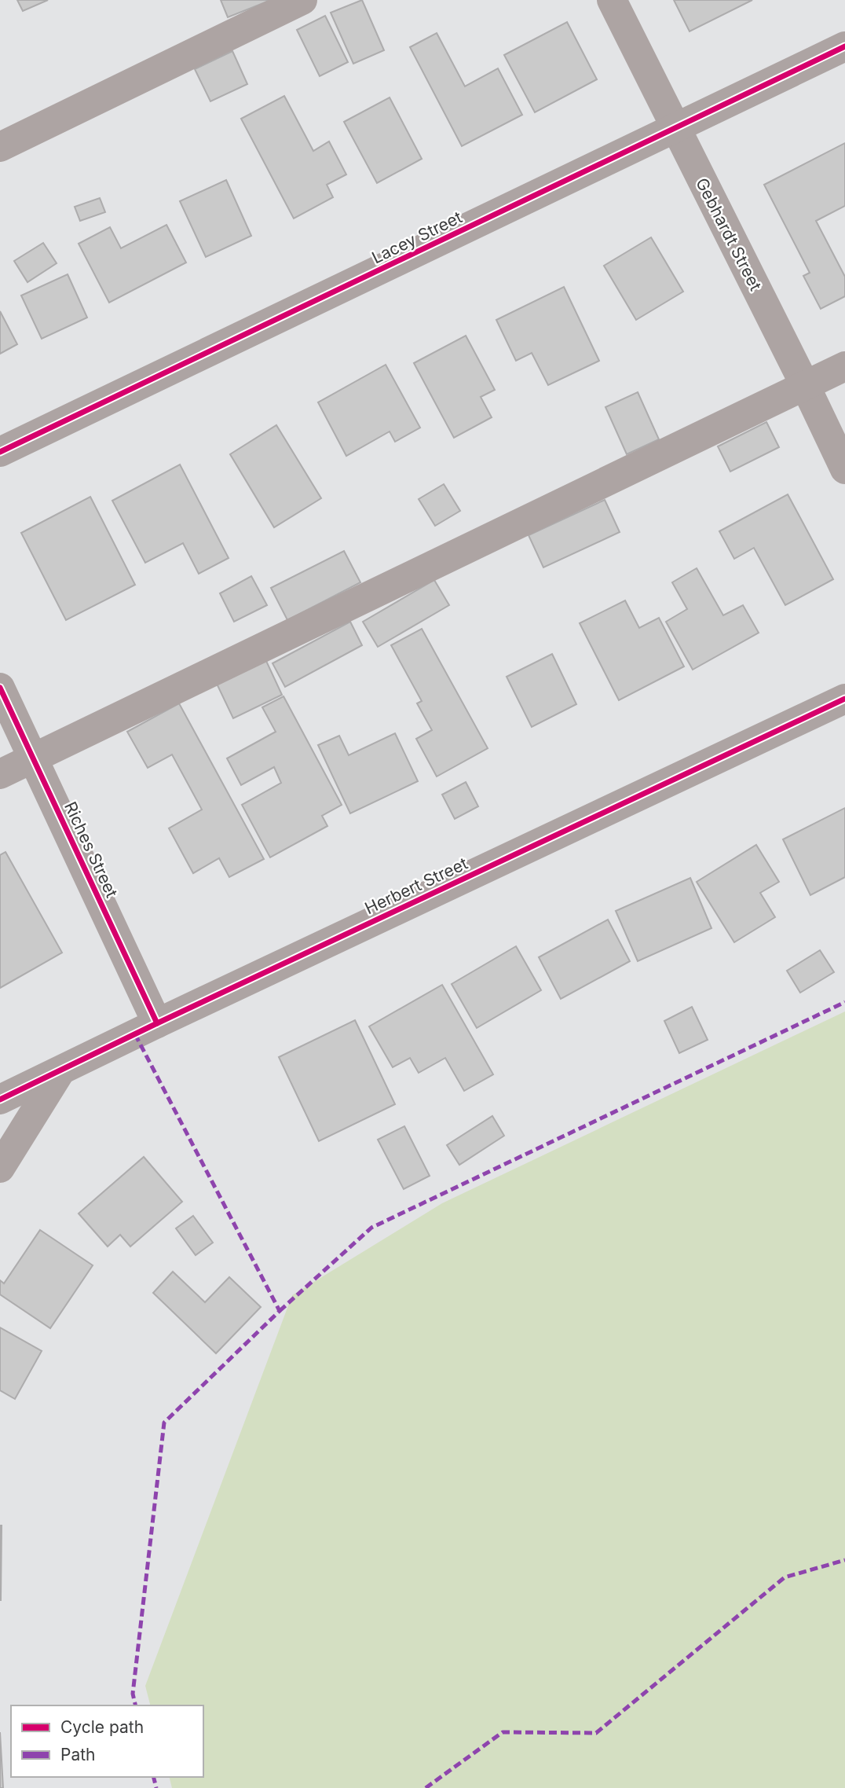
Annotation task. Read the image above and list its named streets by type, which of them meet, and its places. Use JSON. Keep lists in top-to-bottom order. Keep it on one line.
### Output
{"streets":{"street":["Gebhardt Street","Lacey Street","Riches Street","Herbert Street"]},"crossings":[["Gebhardt Street","Lacey Street"],["Riches Street","Herbert Street"]],"legend":["Cycle path","Path"]}
